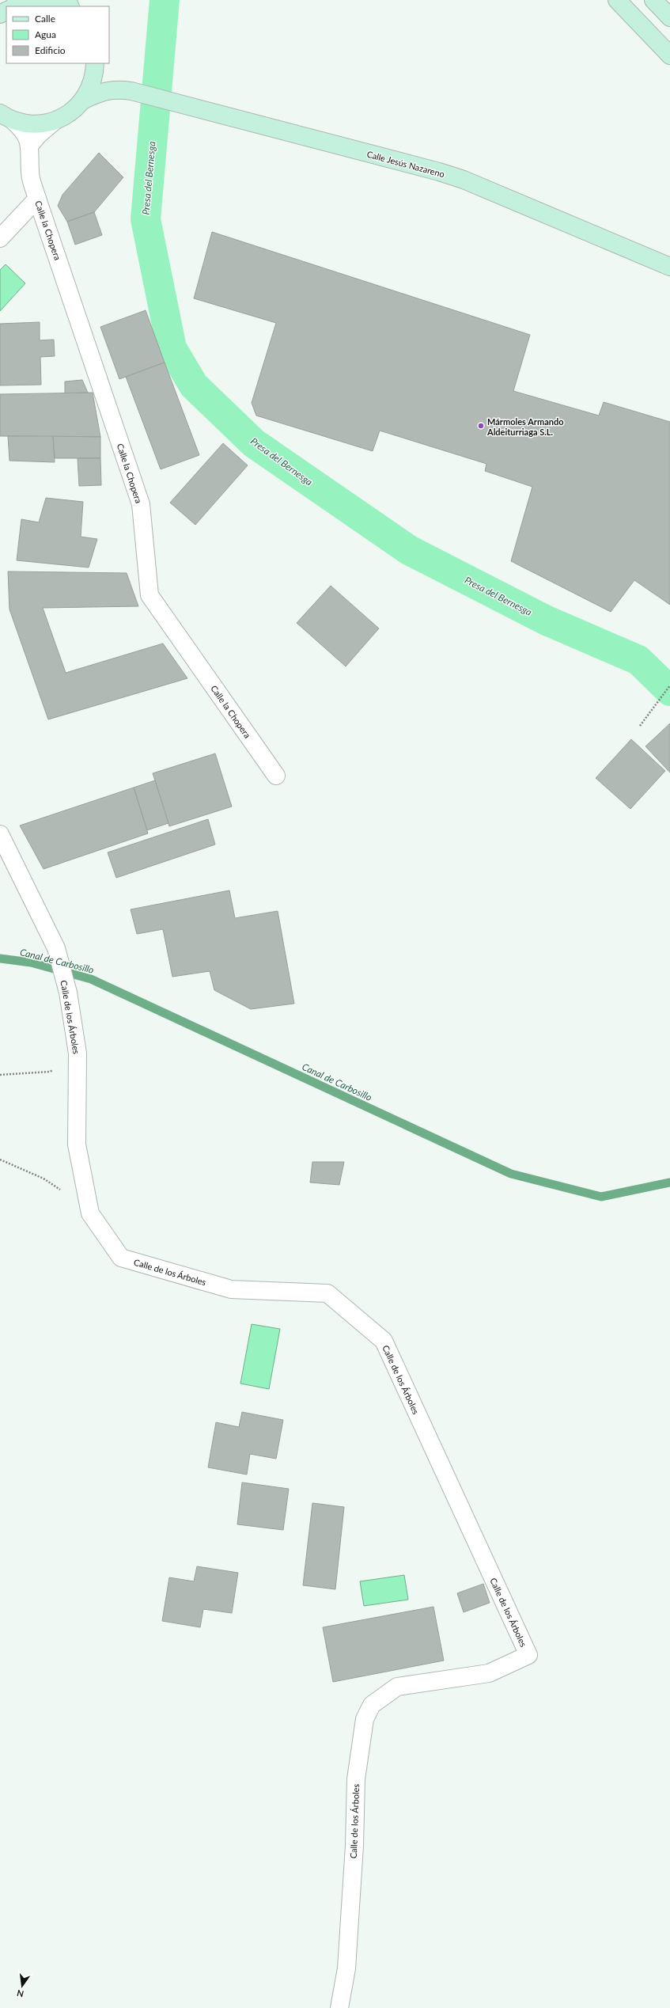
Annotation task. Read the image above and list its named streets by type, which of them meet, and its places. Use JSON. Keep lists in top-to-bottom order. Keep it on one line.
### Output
{"streets":{"main road":["Calle Jesús Nazareno"],"street":["Calle la Chopera","Calle de los Árboles"]},"water":["Presa del Bernesga","Canal de Carbosillo"],"places":["Mármoles Armando Aldeiturriaga S.L."],"legend":["Calle","Agua","Edificio"],"north":"bottom"}
